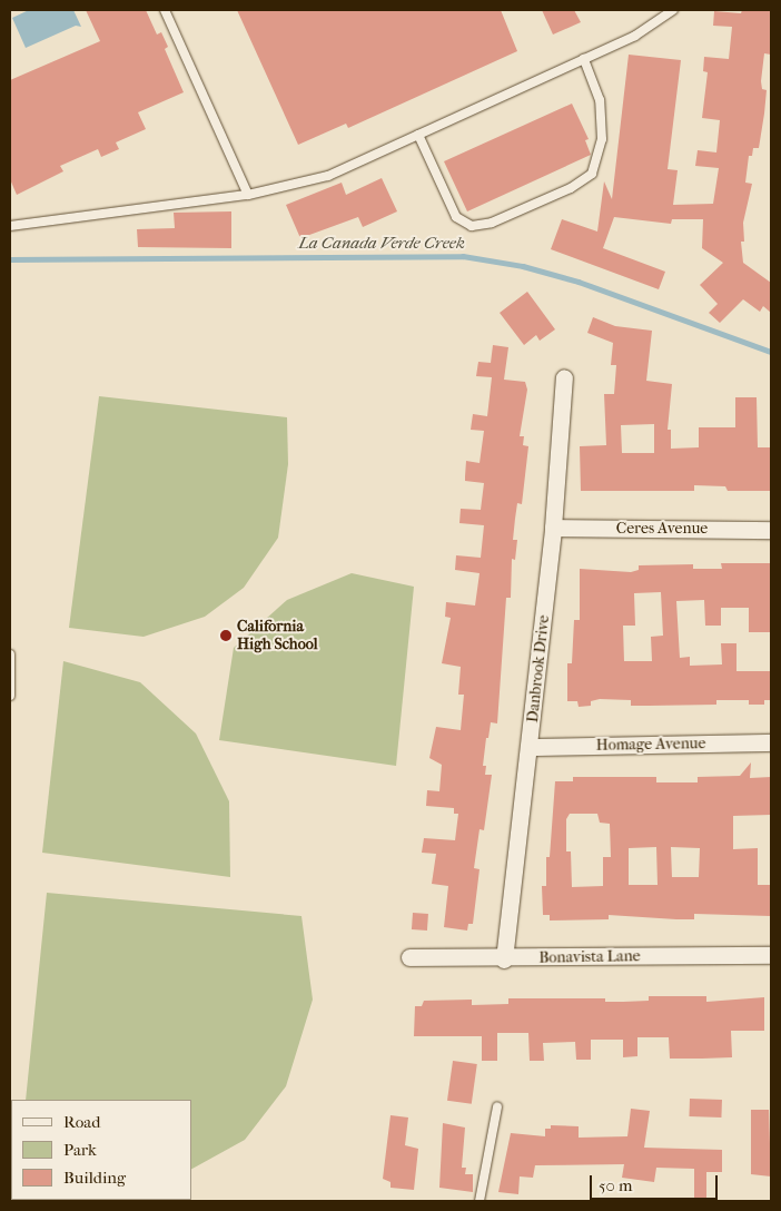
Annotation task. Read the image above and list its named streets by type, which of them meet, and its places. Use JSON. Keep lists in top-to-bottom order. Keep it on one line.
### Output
{"streets":{"street":["Ceres Avenue","Danbrook Drive","Homage Avenue","Bonavista Lane"]},"crossings":[["Ceres Avenue","Danbrook Drive"],["Danbrook Drive","Homage Avenue"],["Danbrook Drive","Bonavista Lane"]],"water":["La Canada Verde Creek"],"places":["California High School"],"legend":["Road","Park","Building"],"scale_bar":"50 m"}
